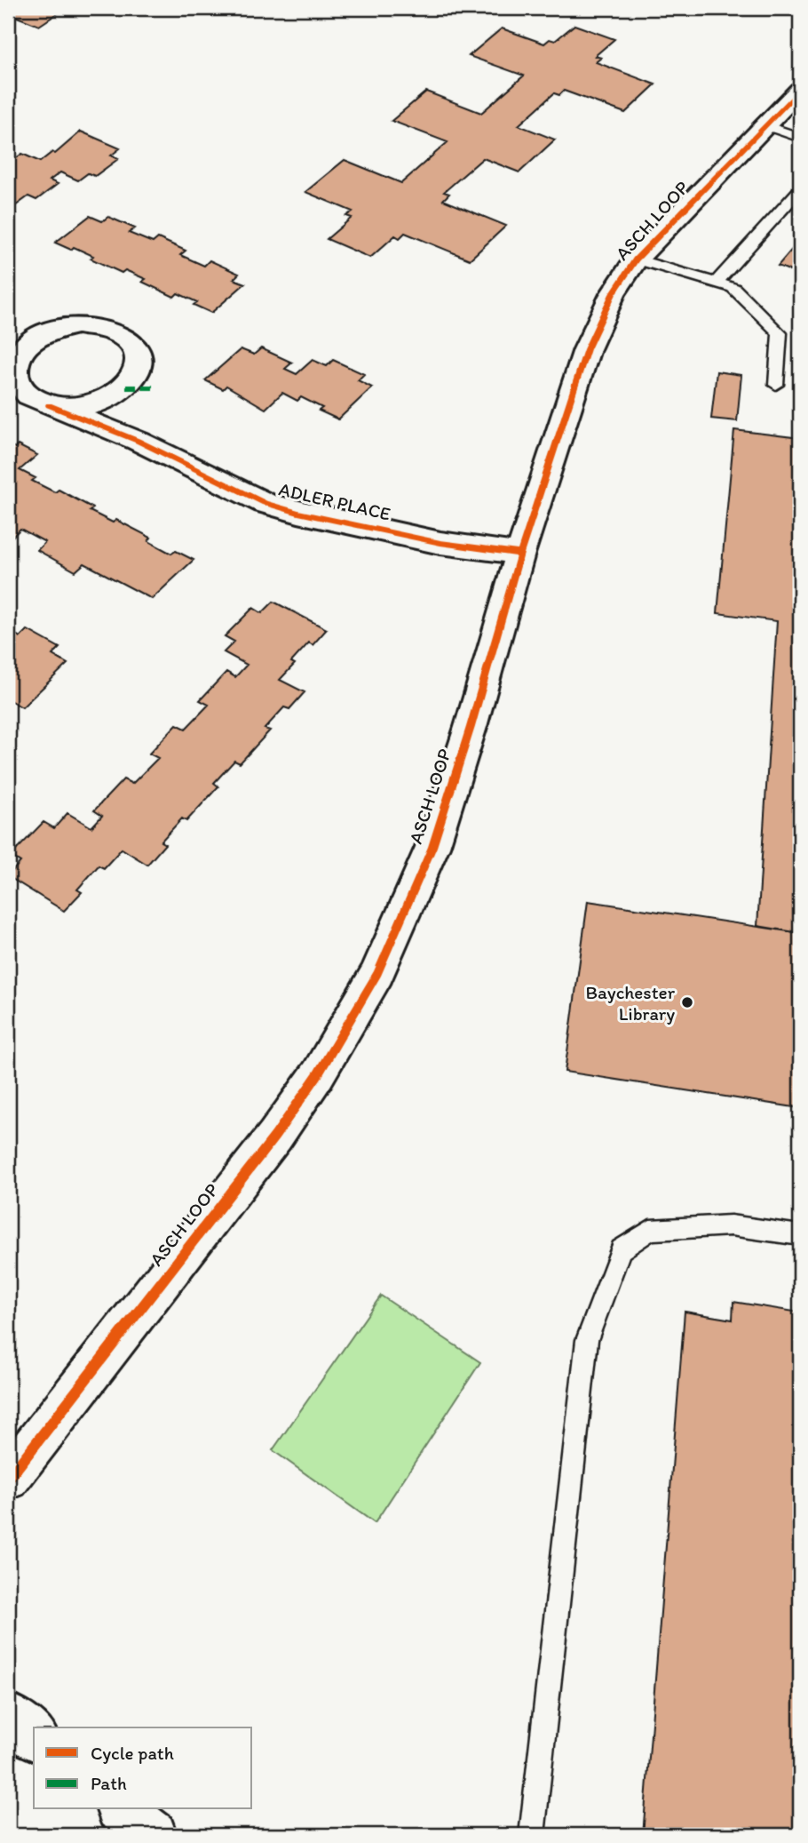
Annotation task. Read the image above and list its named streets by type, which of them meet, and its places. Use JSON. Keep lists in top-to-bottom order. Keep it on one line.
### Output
{"streets":{"street":["ASCH LOOP","ADLER PLACE"]},"crossings":[["ASCH LOOP","ADLER PLACE"]],"places":["Baychester Library"],"legend":["Cycle path","Path"]}
